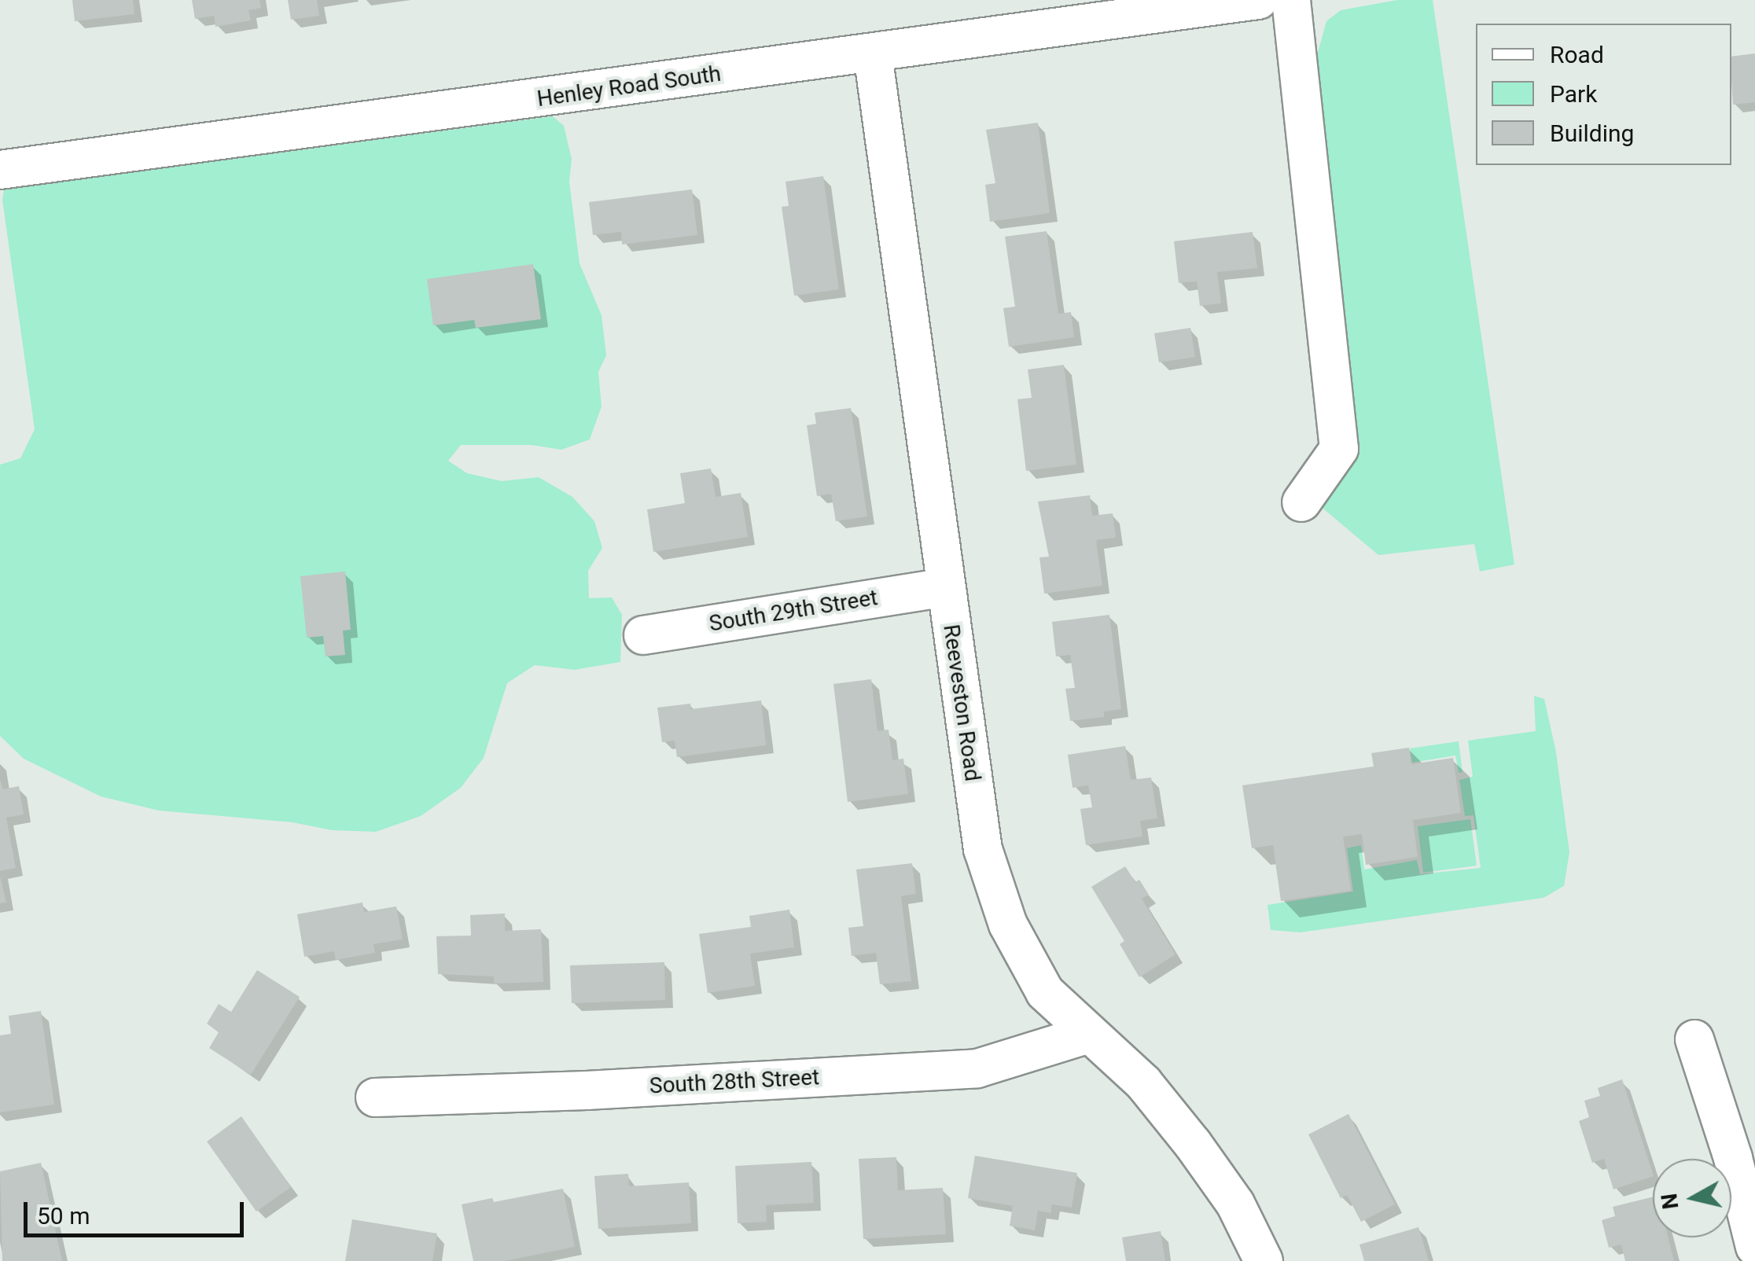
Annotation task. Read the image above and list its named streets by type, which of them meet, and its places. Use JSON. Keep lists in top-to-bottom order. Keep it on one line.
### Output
{"streets":{"street":["Henley Road South","South 29th Street","Reeveston Road","South 28th Street"]},"crossings":[["Henley Road South","Reeveston Road"],["South 29th Street","Reeveston Road"],["Reeveston Road","South 28th Street"]],"legend":["Road","Park","Building"],"scale_bar":"50 m","north":"left"}
